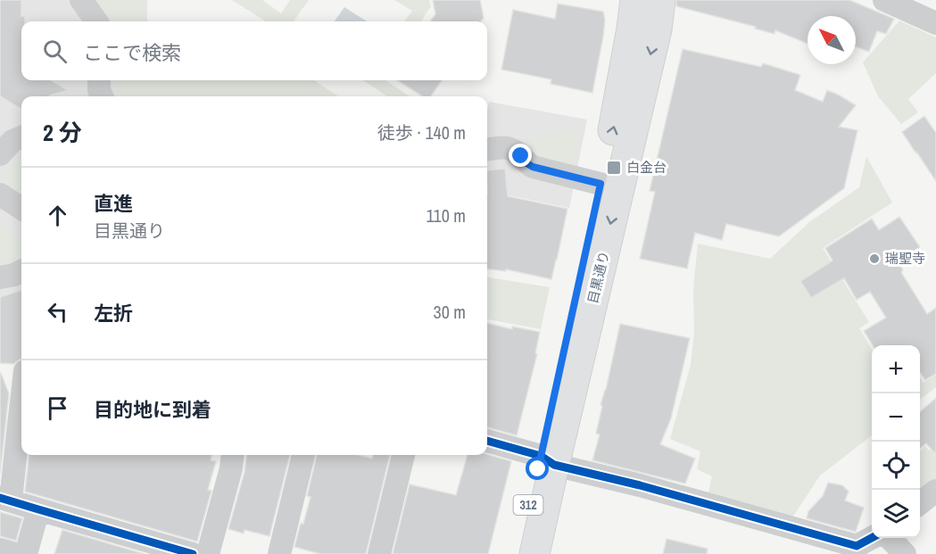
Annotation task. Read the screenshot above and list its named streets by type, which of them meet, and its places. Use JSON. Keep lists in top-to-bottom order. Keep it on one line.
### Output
{"streets":{"main road":["目黒通り","312"]},"places":{"transit":["白金台"],"other":["瑞聖寺"]},"north":"top left","page":{"search":"ここで検索","heading":["2 分","徒歩 · 140 m"],"list":[["直進","目黒通り","110 m"],["左折","30 m"],"目的地に到着"],"map_buttons":["+","−"]}}
